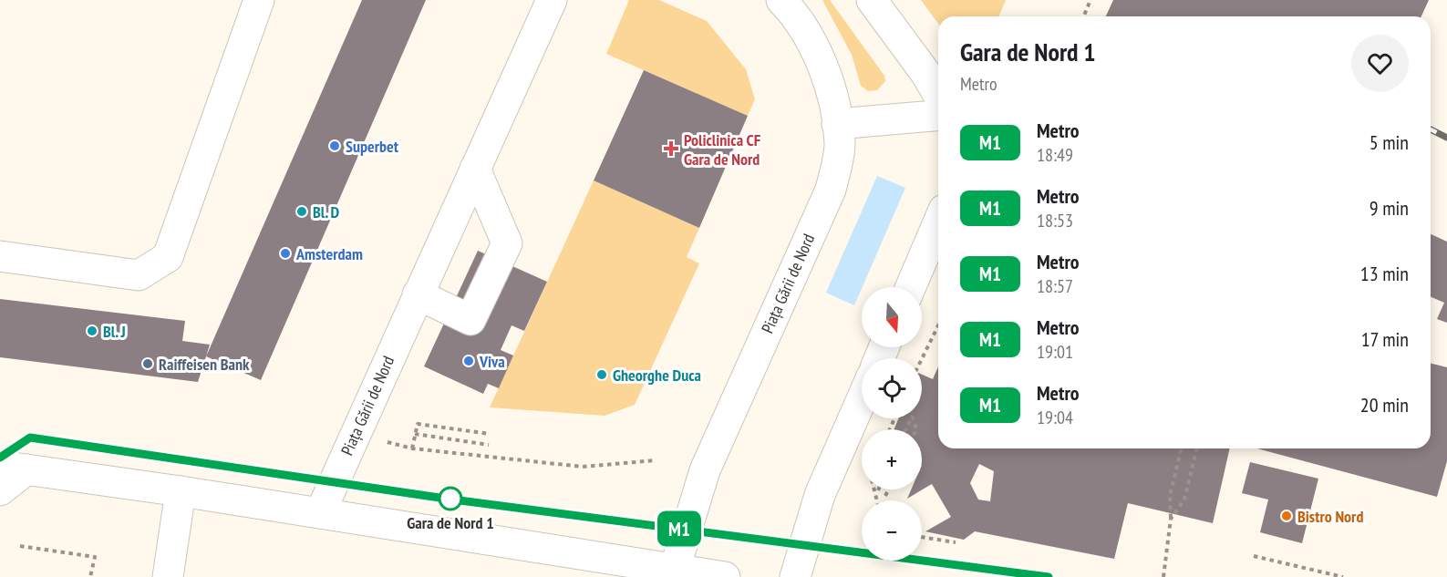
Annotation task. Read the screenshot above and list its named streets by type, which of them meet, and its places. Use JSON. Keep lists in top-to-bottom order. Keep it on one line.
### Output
{"streets":{"main road":["Piața Gării de Nord"]},"places":{"other":["Superbet","Bl. D","Amsterdam","Bl. J","Viva","Raiffeisen Bank","Gheorghe Duca","Gara de Nord 1","Bistro Nord"],"health":["Policlinica CF Gara de Nord"]},"lines":["metro line M1"],"north":"bottom","page":{"on_map":"M1","heading":["Gara de Nord 1","Metro"],"list":[{"mark":"M1","name":"Metro","note":"18:49","value":"5 min"},{"mark":"M1","name":"Metro","note":"18:53","value":"9 min"},{"mark":"M1","name":"Metro","note":"18:57","value":"13 min"},{"mark":"M1","name":"Metro","note":"19:01","value":"17 min"},{"mark":"M1","name":"Metro","note":"19:04","value":"20 min"}],"map_buttons":["+","−"]}}
